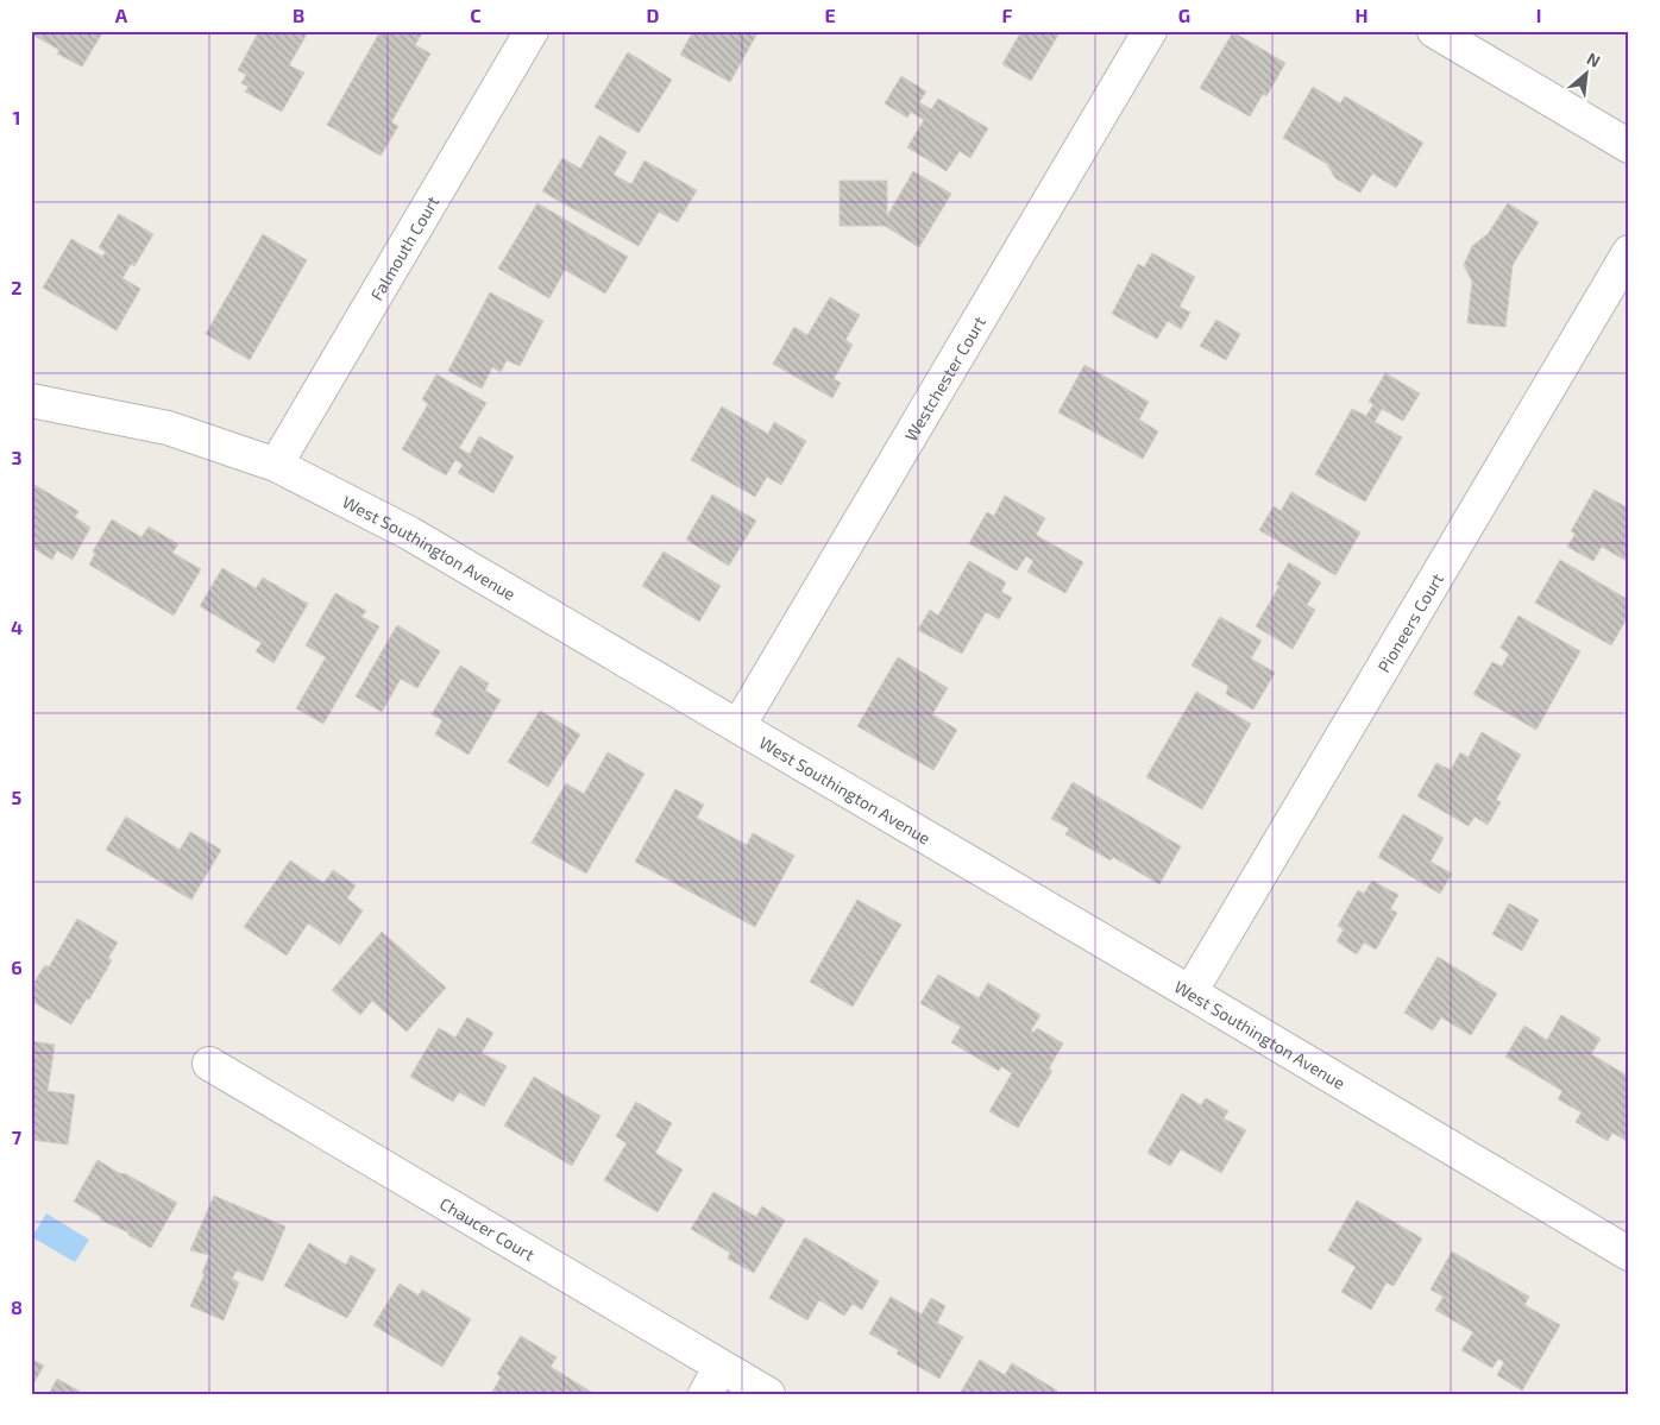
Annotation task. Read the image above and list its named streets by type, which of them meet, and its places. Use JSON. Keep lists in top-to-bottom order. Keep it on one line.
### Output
{"streets":{"street":["Falmouth Court","Westchester Court","West Southington Avenue","Pioneers Court","Chaucer Court"]},"crossings":[["Falmouth Court","West Southington Avenue"],["Westchester Court","West Southington Avenue"],["West Southington Avenue","Pioneers Court"]],"north":"top right","grid":{"columns":["A","B","C","D","E","F","G","H","I"],"rows":["1","2","3","4","5","6","7","8"]}}
